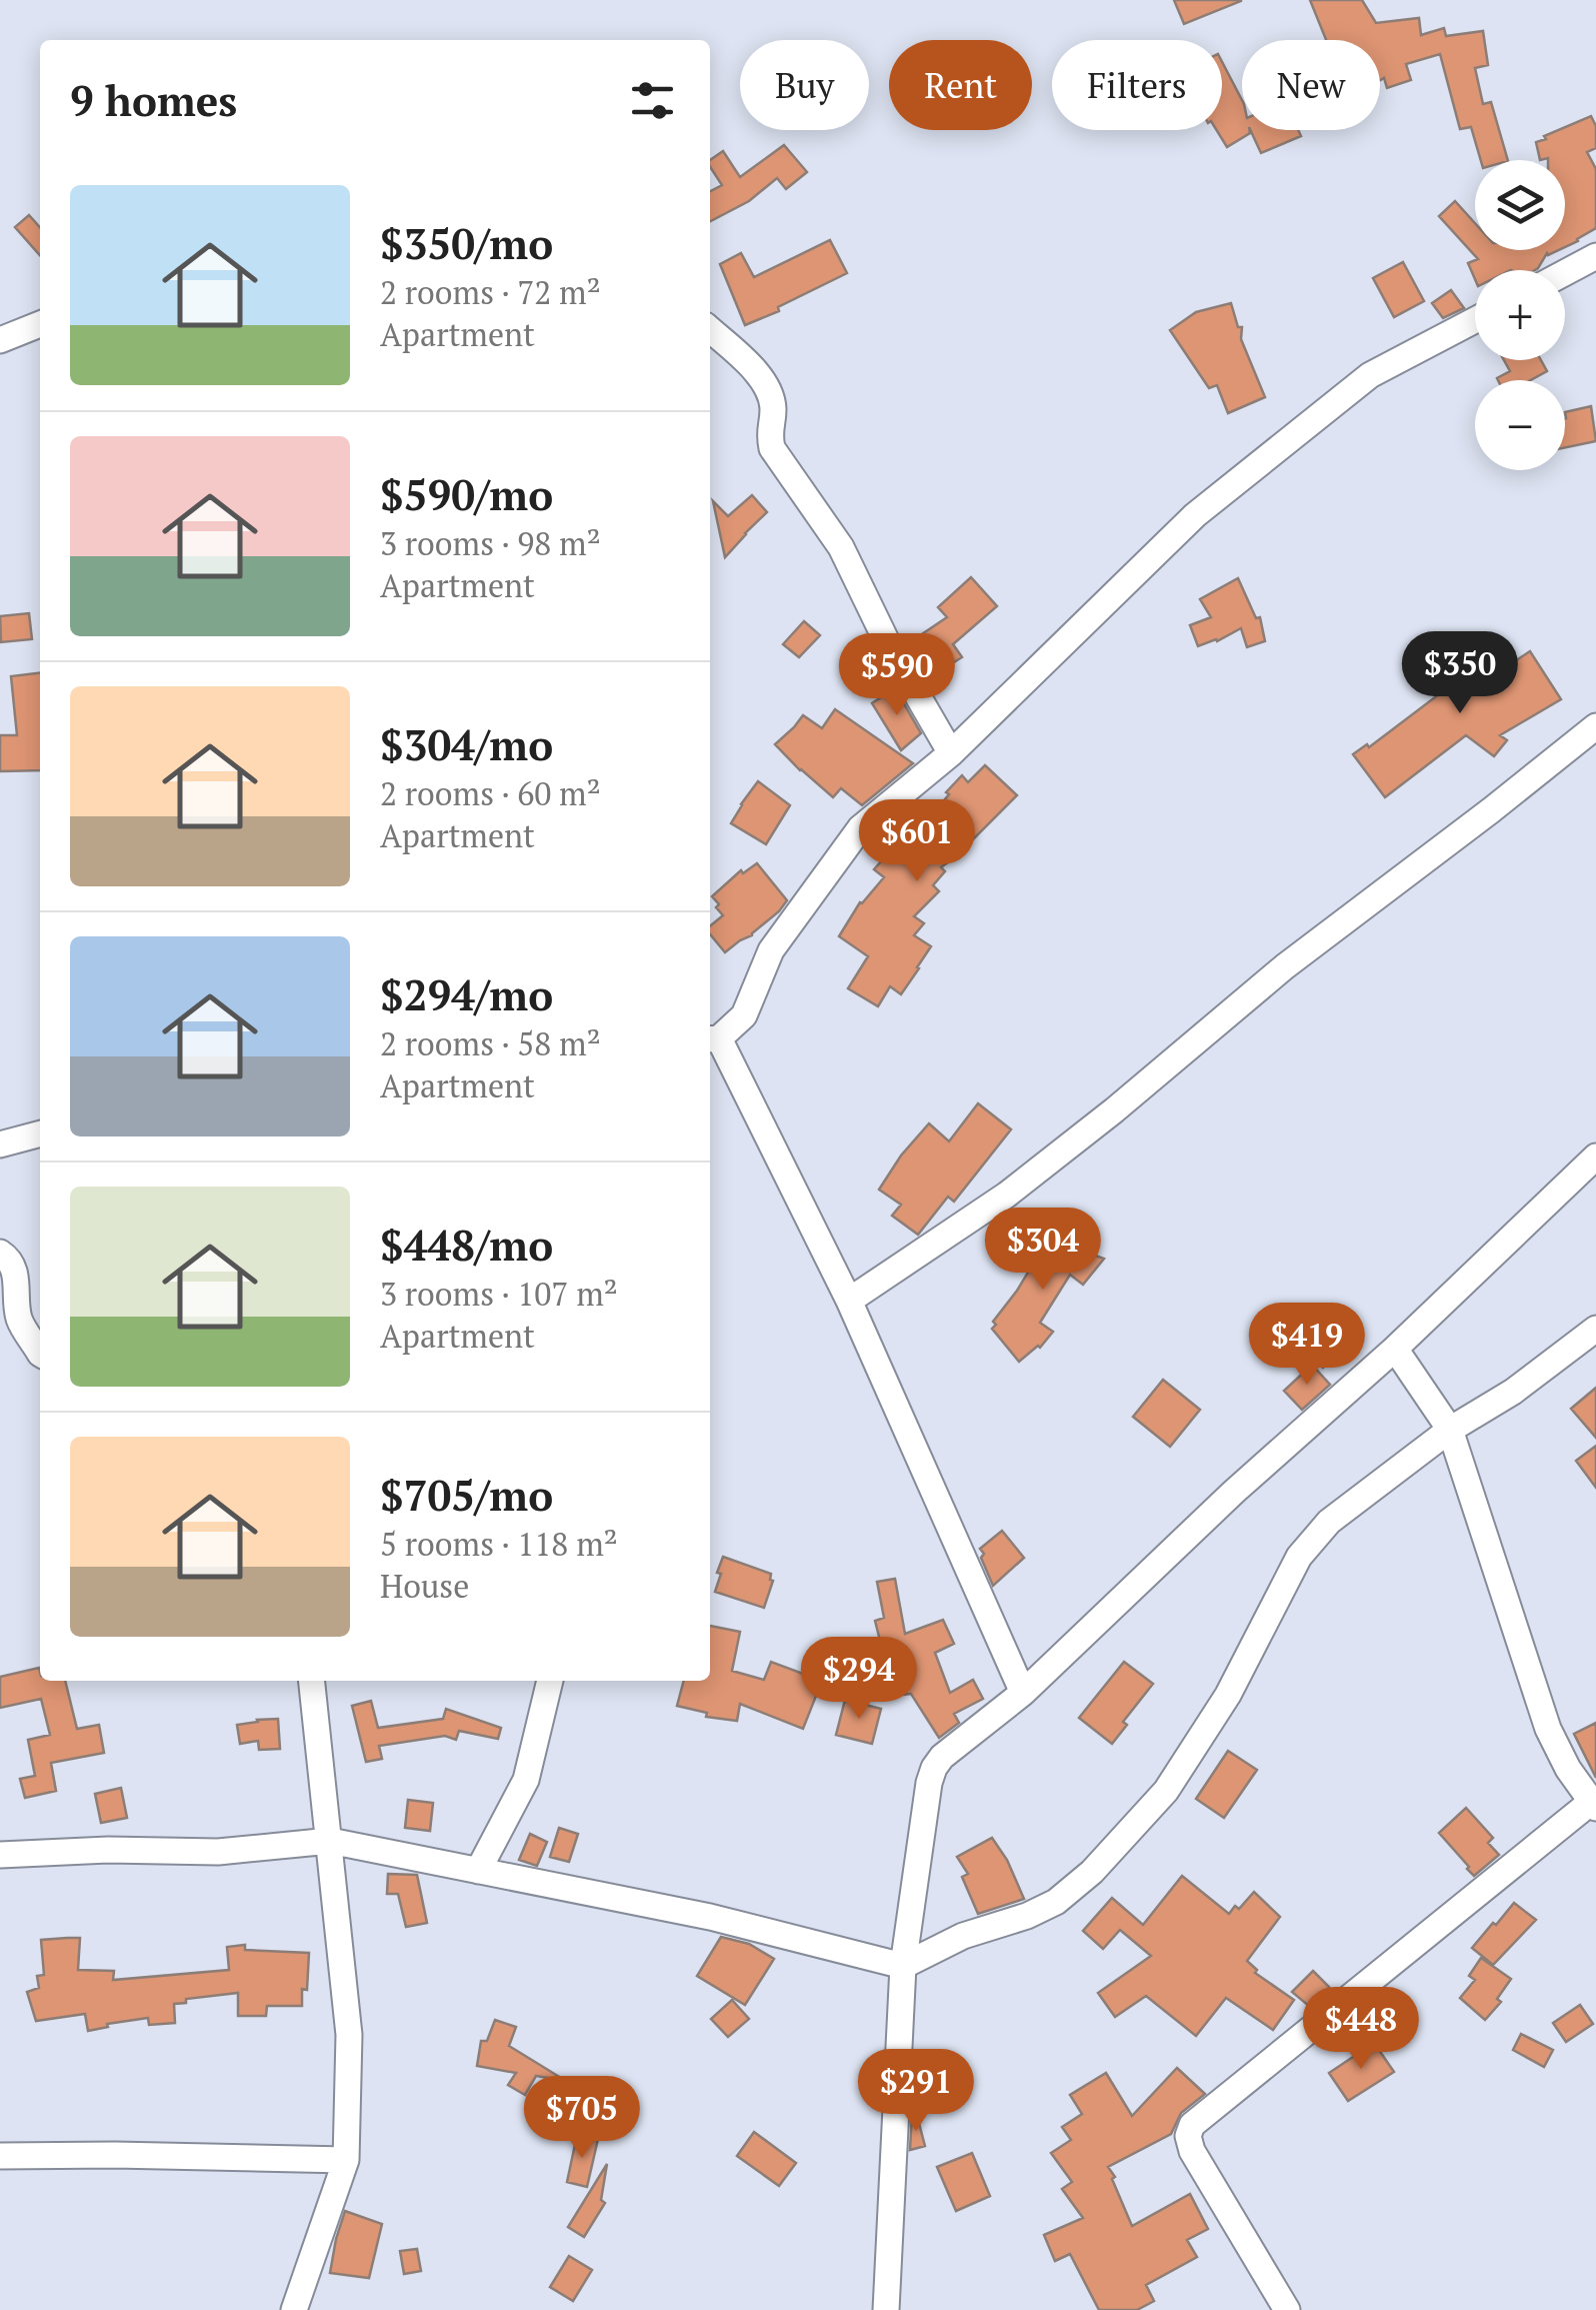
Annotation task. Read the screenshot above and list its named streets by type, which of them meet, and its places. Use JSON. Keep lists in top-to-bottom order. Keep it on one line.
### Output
{"page":{"chip":["Buy","Rent","Filters","New"],"heading":"9 homes","map_buttons":["+","−"],"list":[{"name":"$350/mo","note":"2 rooms · 72 m² · Apartment"},{"name":"$590/mo","note":"3 rooms · 98 m² · Apartment"},{"name":"$304/mo","note":"2 rooms · 60 m² · Apartment"},{"name":"$294/mo","note":"2 rooms · 58 m² · Apartment"},{"name":"$448/mo","note":"3 rooms · 107 m² · Apartment"},{"name":"$705/mo","note":"5 rooms · 118 m² · House"}],"price":["$350","$590","$601","$304","$419","$294","$448","$291","$705"]}}
